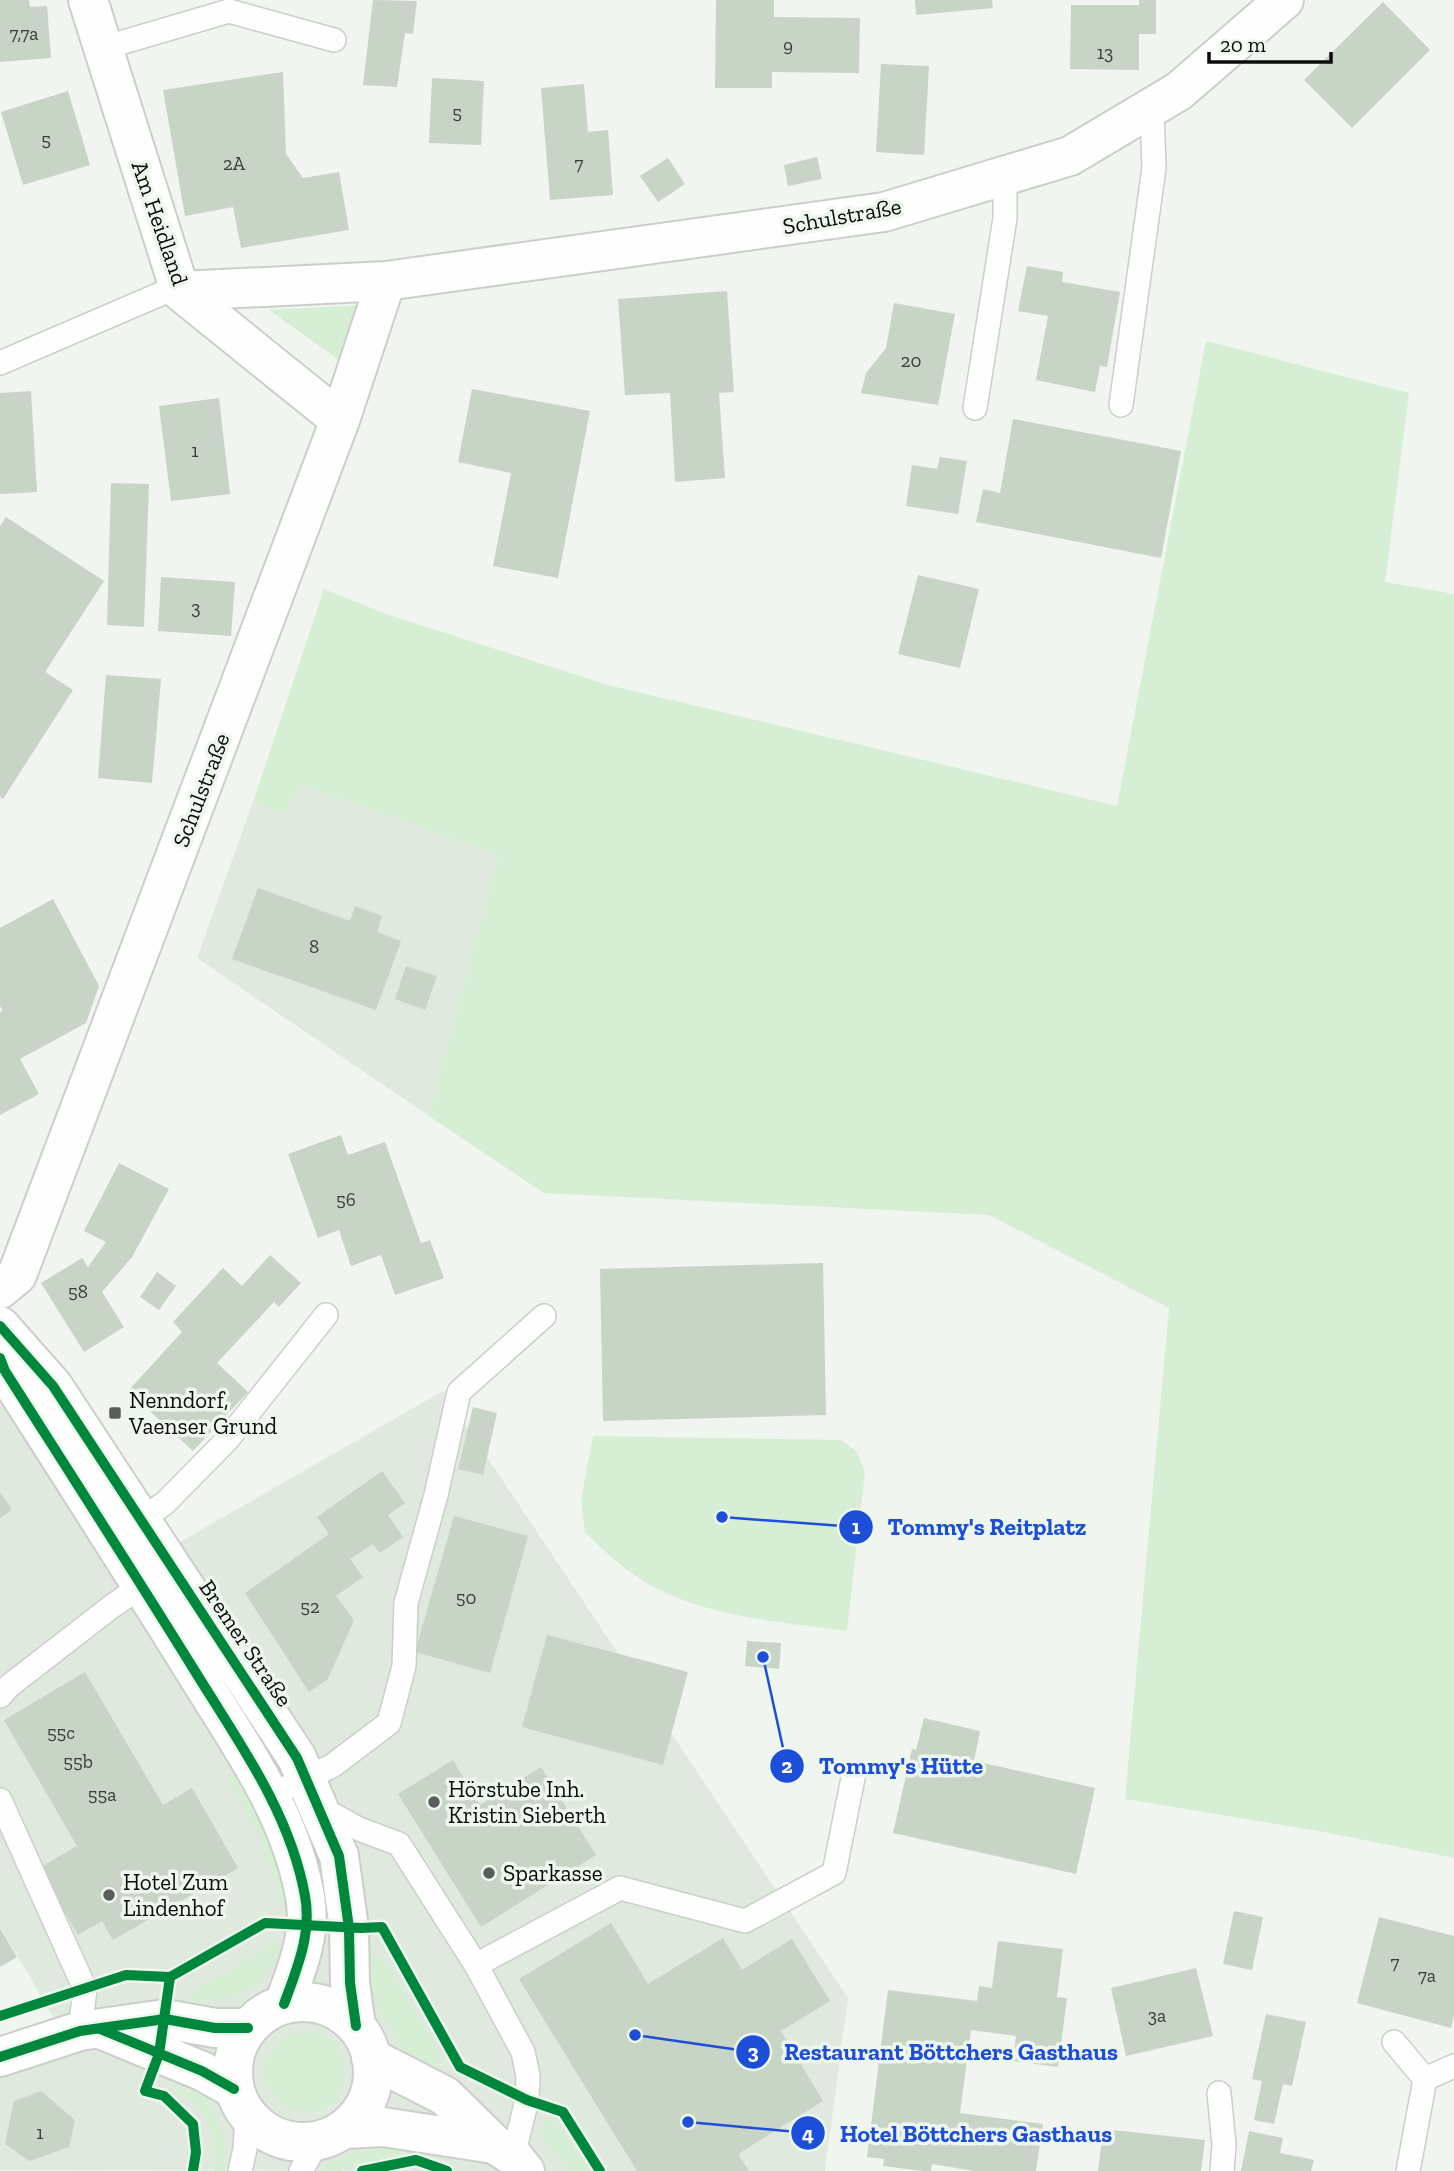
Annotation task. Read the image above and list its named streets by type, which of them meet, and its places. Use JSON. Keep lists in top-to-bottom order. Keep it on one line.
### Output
{"streets":{"street":["Schulstraße","Am Heidland","Bremer Straße"]},"crossings":[["Schulstraße","Am Heidland"]],"places":{"transit":["Nenndorf, Vaenser Grund"],"other":["Tommy's Reitplatz","Tommy's Hütte","Hörstube Inh. Kristin Sieberth","Sparkasse","Hotel Zum Lindenhof","Restaurant Böttchers Gasthaus","Hotel Böttchers Gasthaus"]},"house_numbers":["7,7a","9","13","5","5","2A","7","20","1","3","8","56","58","50","52","55c","55b","55a","7","7a","3a","1"],"scale_bar":"20 m"}
